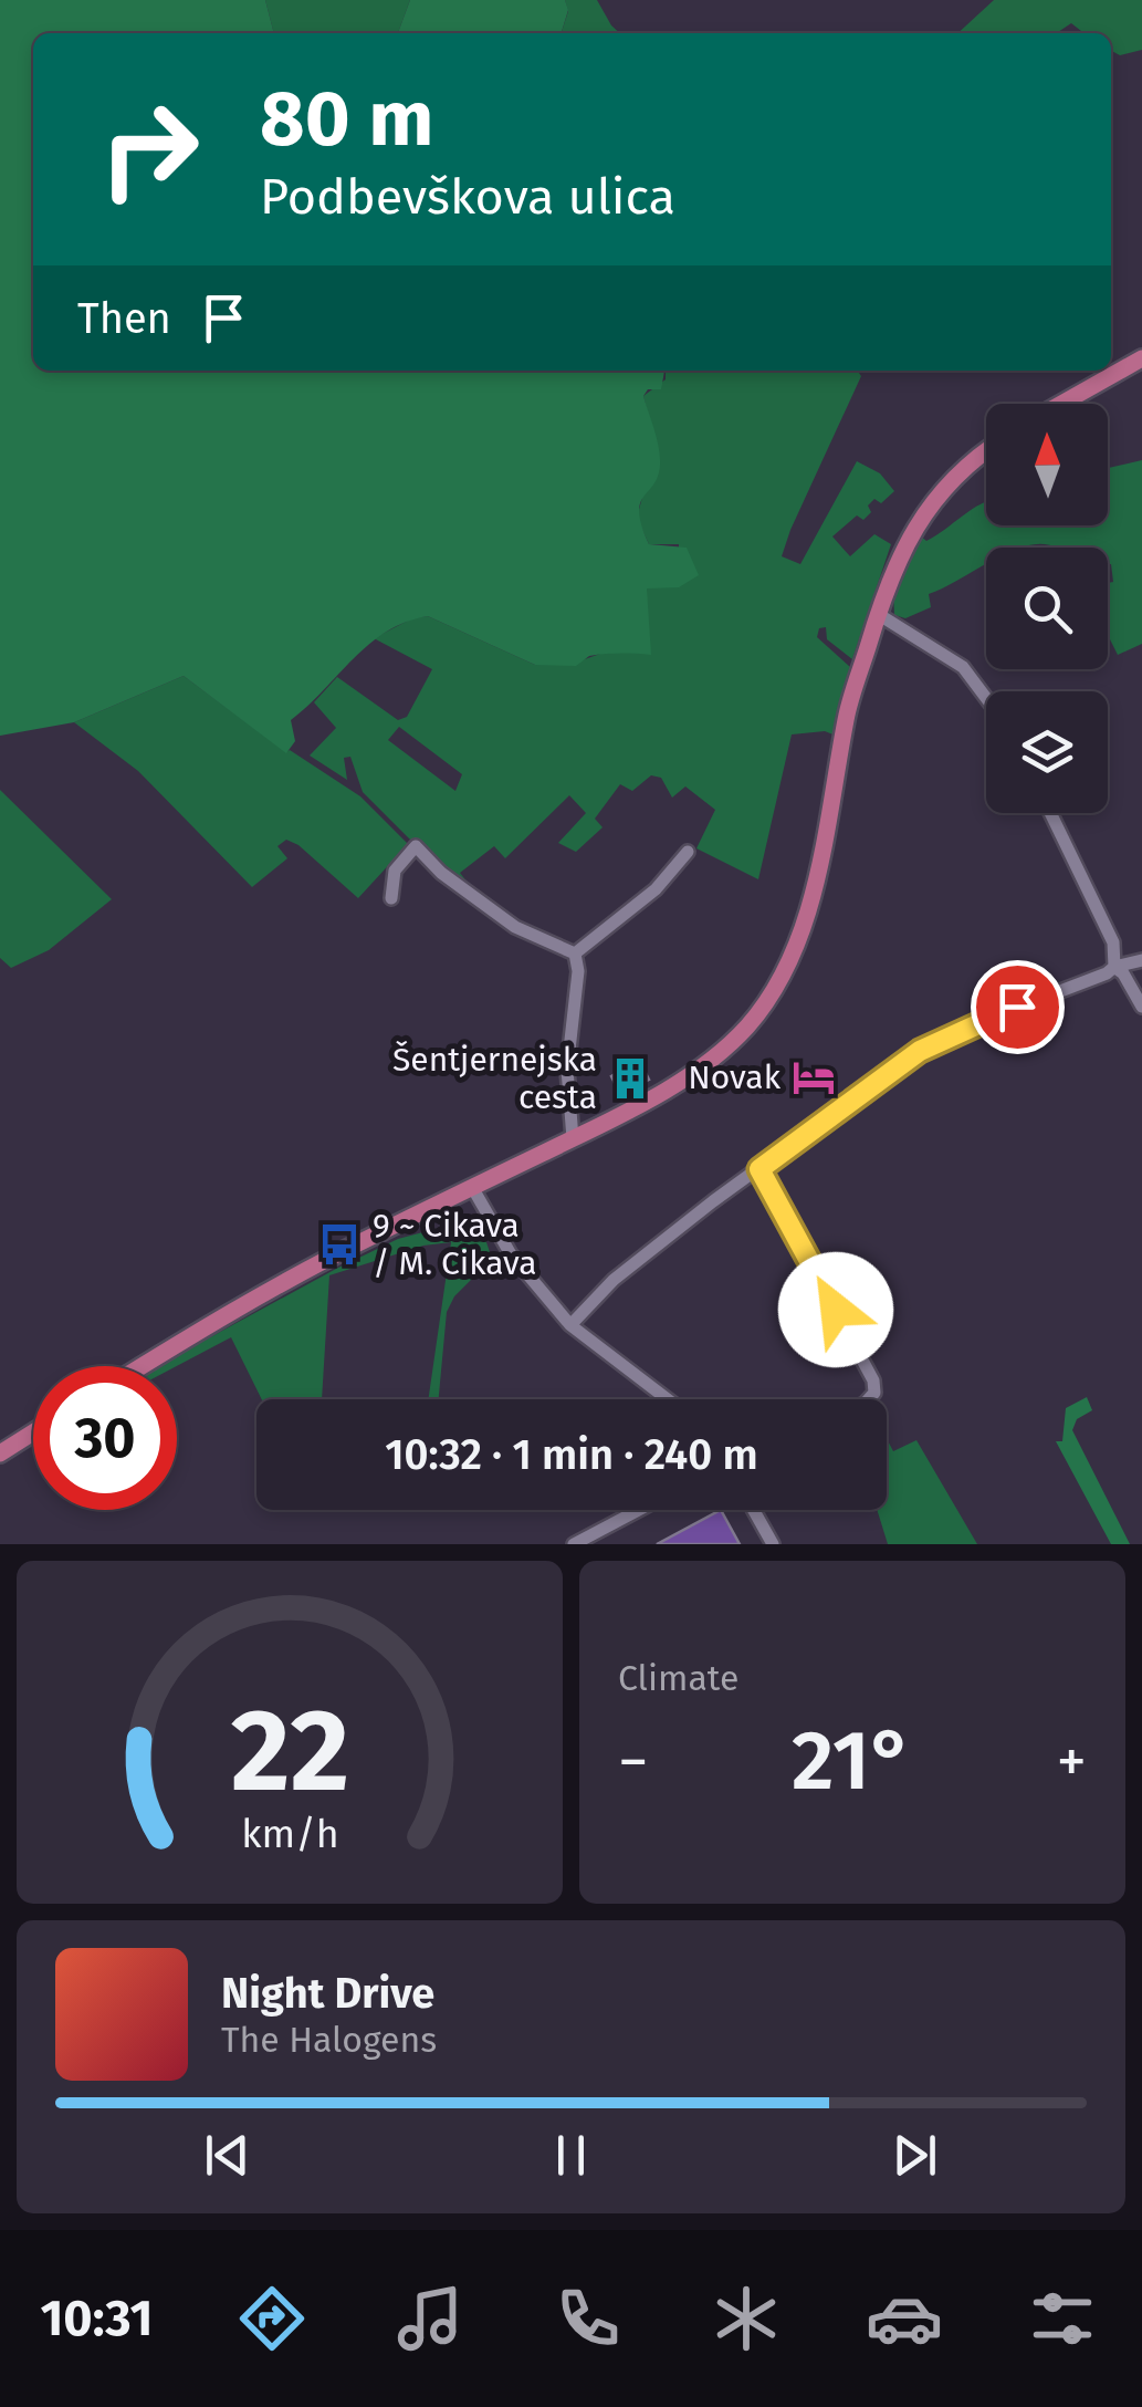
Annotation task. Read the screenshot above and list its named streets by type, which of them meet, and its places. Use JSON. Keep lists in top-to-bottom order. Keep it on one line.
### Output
{"places":{"hotel":["Novak"],"building":["Šentjernejska cesta"],"bus stop":["9 ~ Cikava / M. Cikava"]},"north":"top","page":{"turn":["80 m","Podbevškova ulica"],"then":"Then","limit":"30","trip":"10:32 · 1 min · 240 m","tile":"Climate","heat":["−","21°","+"],"song":["Night Drive","The Halogens"],"tabs":"10:31","gauge":["22","km/h"]}}
